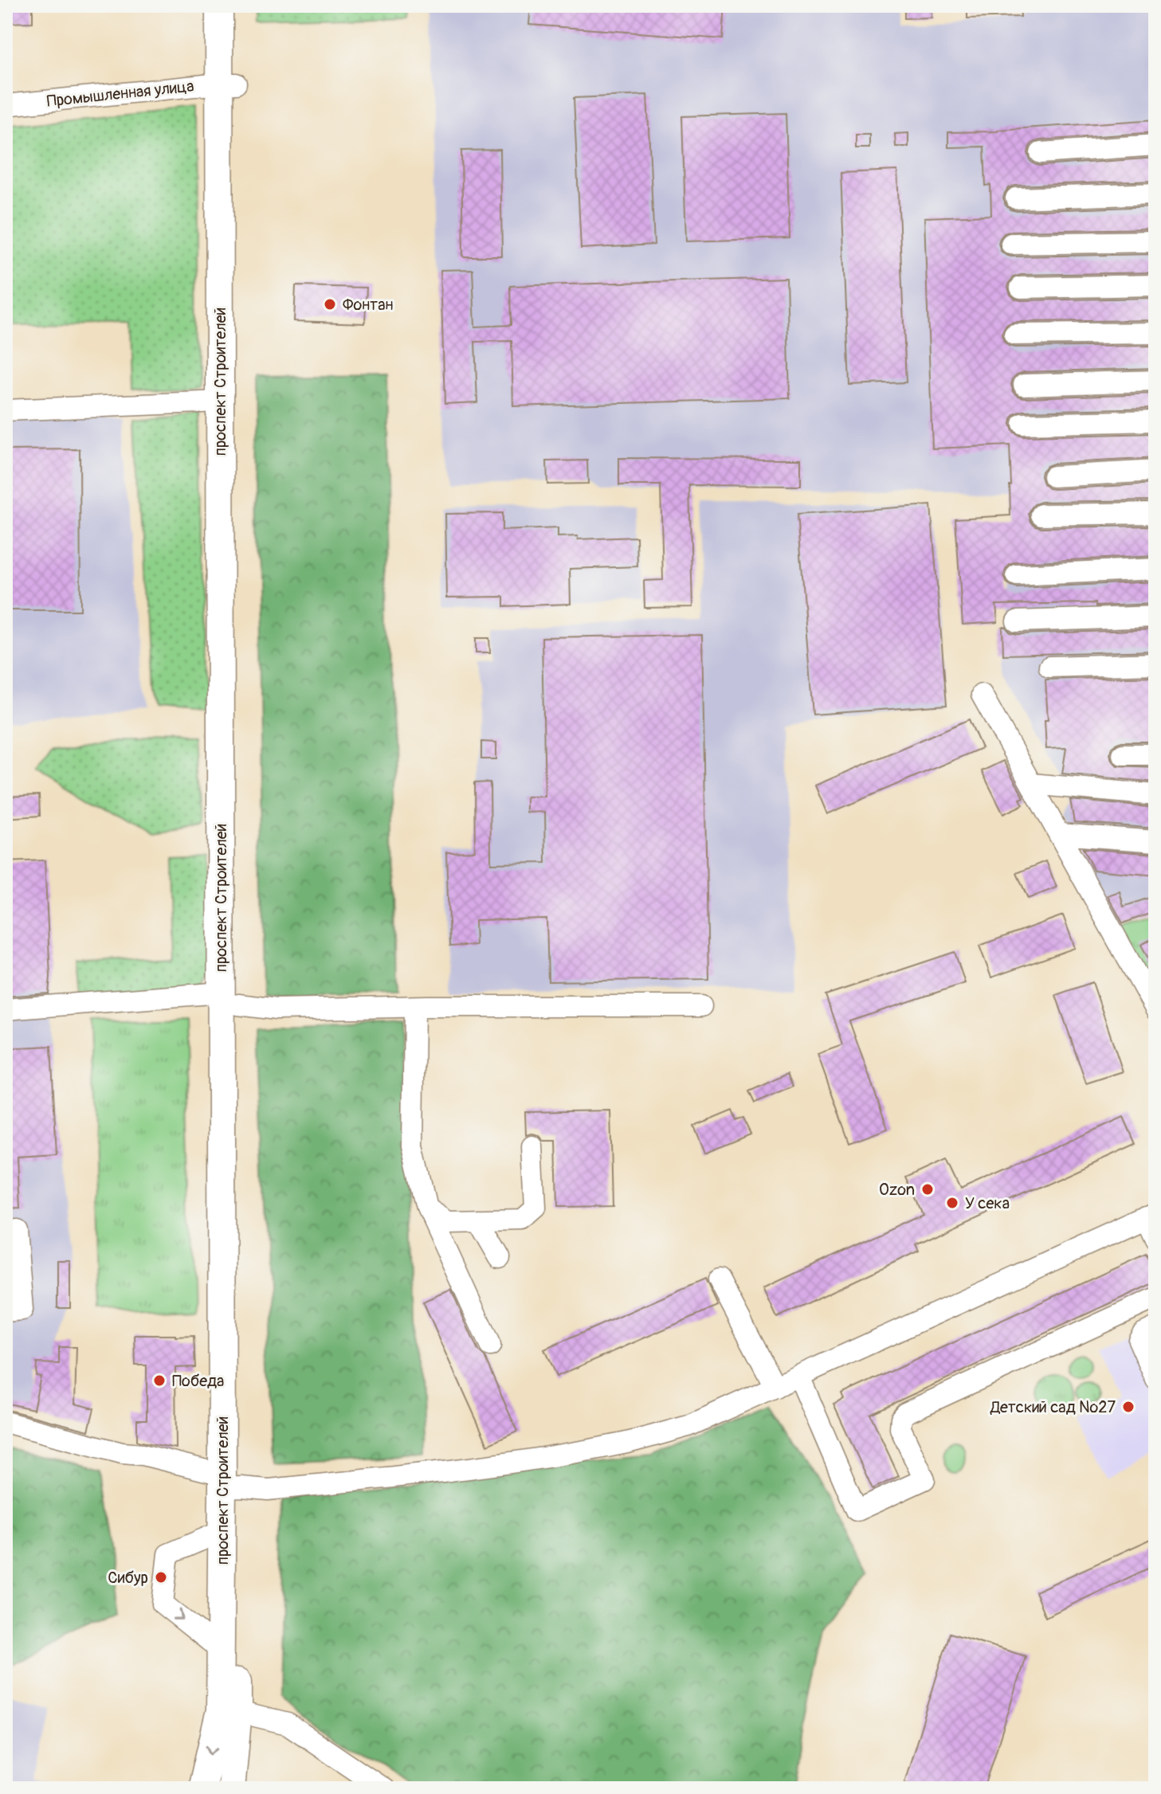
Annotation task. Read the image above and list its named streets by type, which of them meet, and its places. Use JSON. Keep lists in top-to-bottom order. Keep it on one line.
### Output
{"streets":{"main road":["проспект Строителей"],"street":["Промышленная улица"]},"crossings":[["Промышленная улица","проспект Строителей"]],"places":["Фонтан","Ozon","У сека","Победа","Детский сад №27","Сибур"]}
